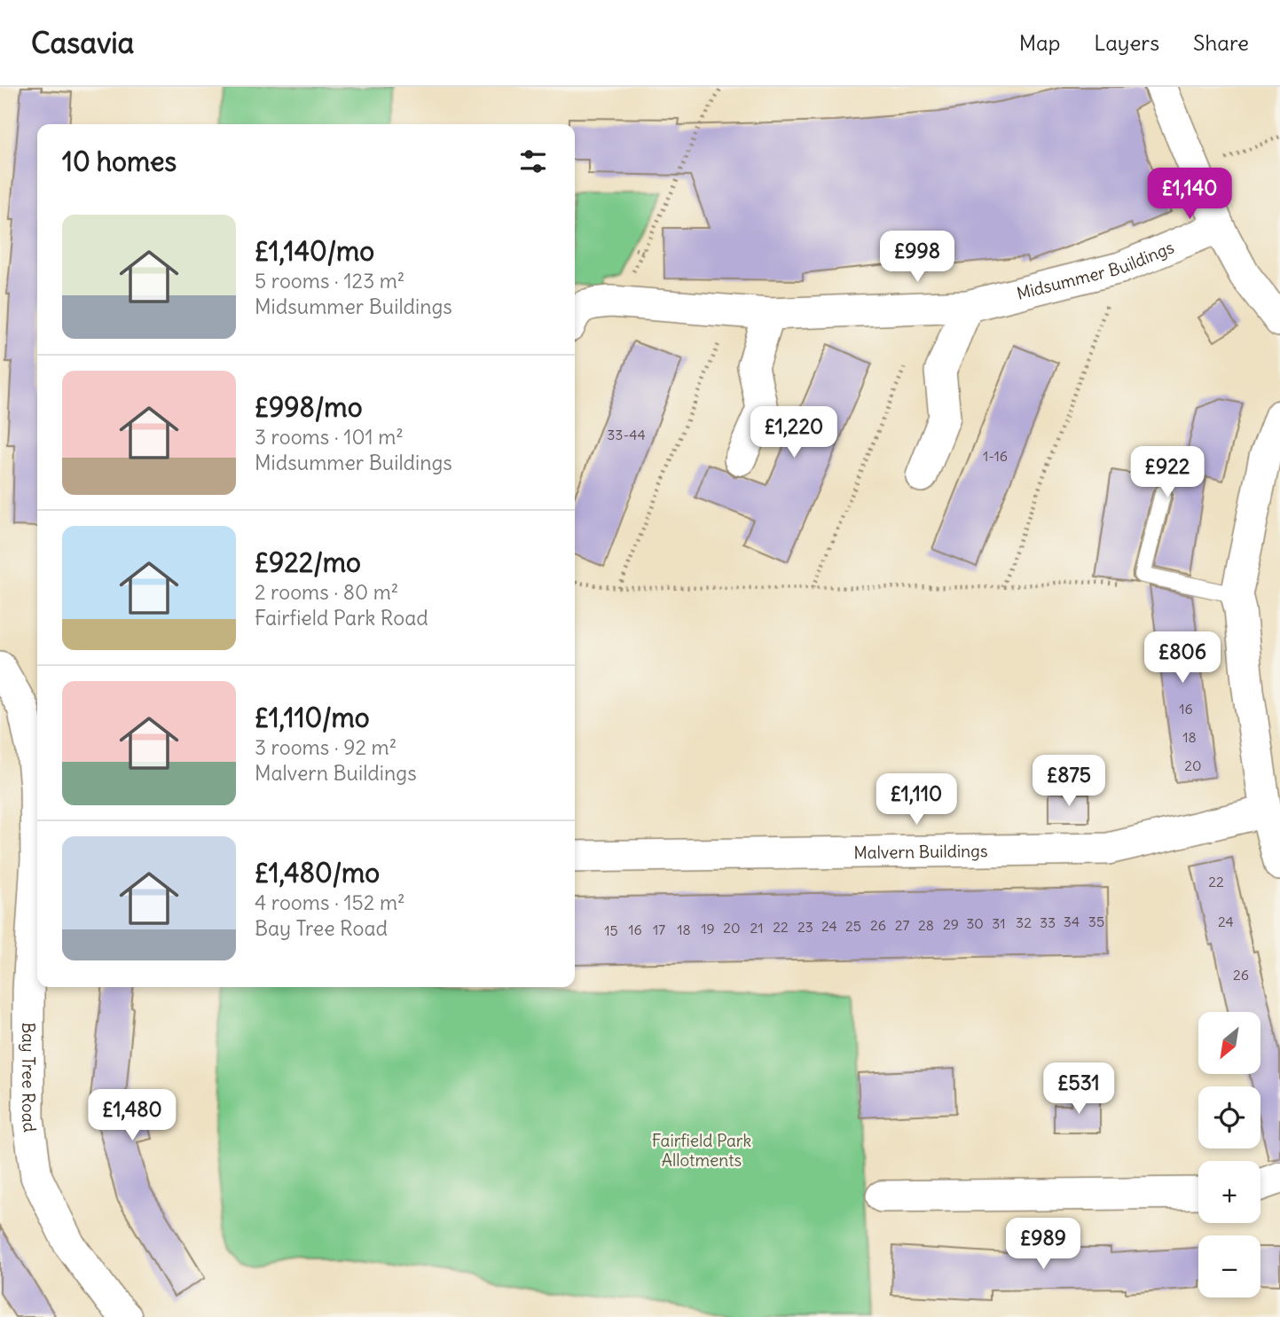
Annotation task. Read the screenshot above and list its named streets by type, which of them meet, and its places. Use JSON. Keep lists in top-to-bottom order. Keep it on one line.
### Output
{"streets":{"street":["Midsummer Buildings","Malvern Buildings","Bay Tree Road"]},"parks":["Fairfield Park Allotments"],"house_numbers":["33-44","1-16","16","18","20","22","34","35","24","32","33","30","31","29","26","27","28","24","25","22","23","20","21","19","16","17","18","15","26"],"north":"bottom left","page":{"header":"Casavia","nav":["Map","Layers","Share"],"heading":"10 homes","price":["£1,140","£998","£1,220","£922","£806","£875","£1,110","£531","£1,480","£989"],"list":[{"name":"£1,140/mo","note":"5 rooms · 123 m² · Midsummer Buildings"},{"name":"£998/mo","note":"3 rooms · 101 m² · Midsummer Buildings"},{"name":"£922/mo","note":"2 rooms · 80 m² · Fairfield Park Road"},{"name":"£1,110/mo","note":"3 rooms · 92 m² · Malvern Buildings"},{"name":"£1,480/mo","note":"4 rooms · 152 m² · Bay Tree Road"}],"map_buttons":["+","−"]}}
